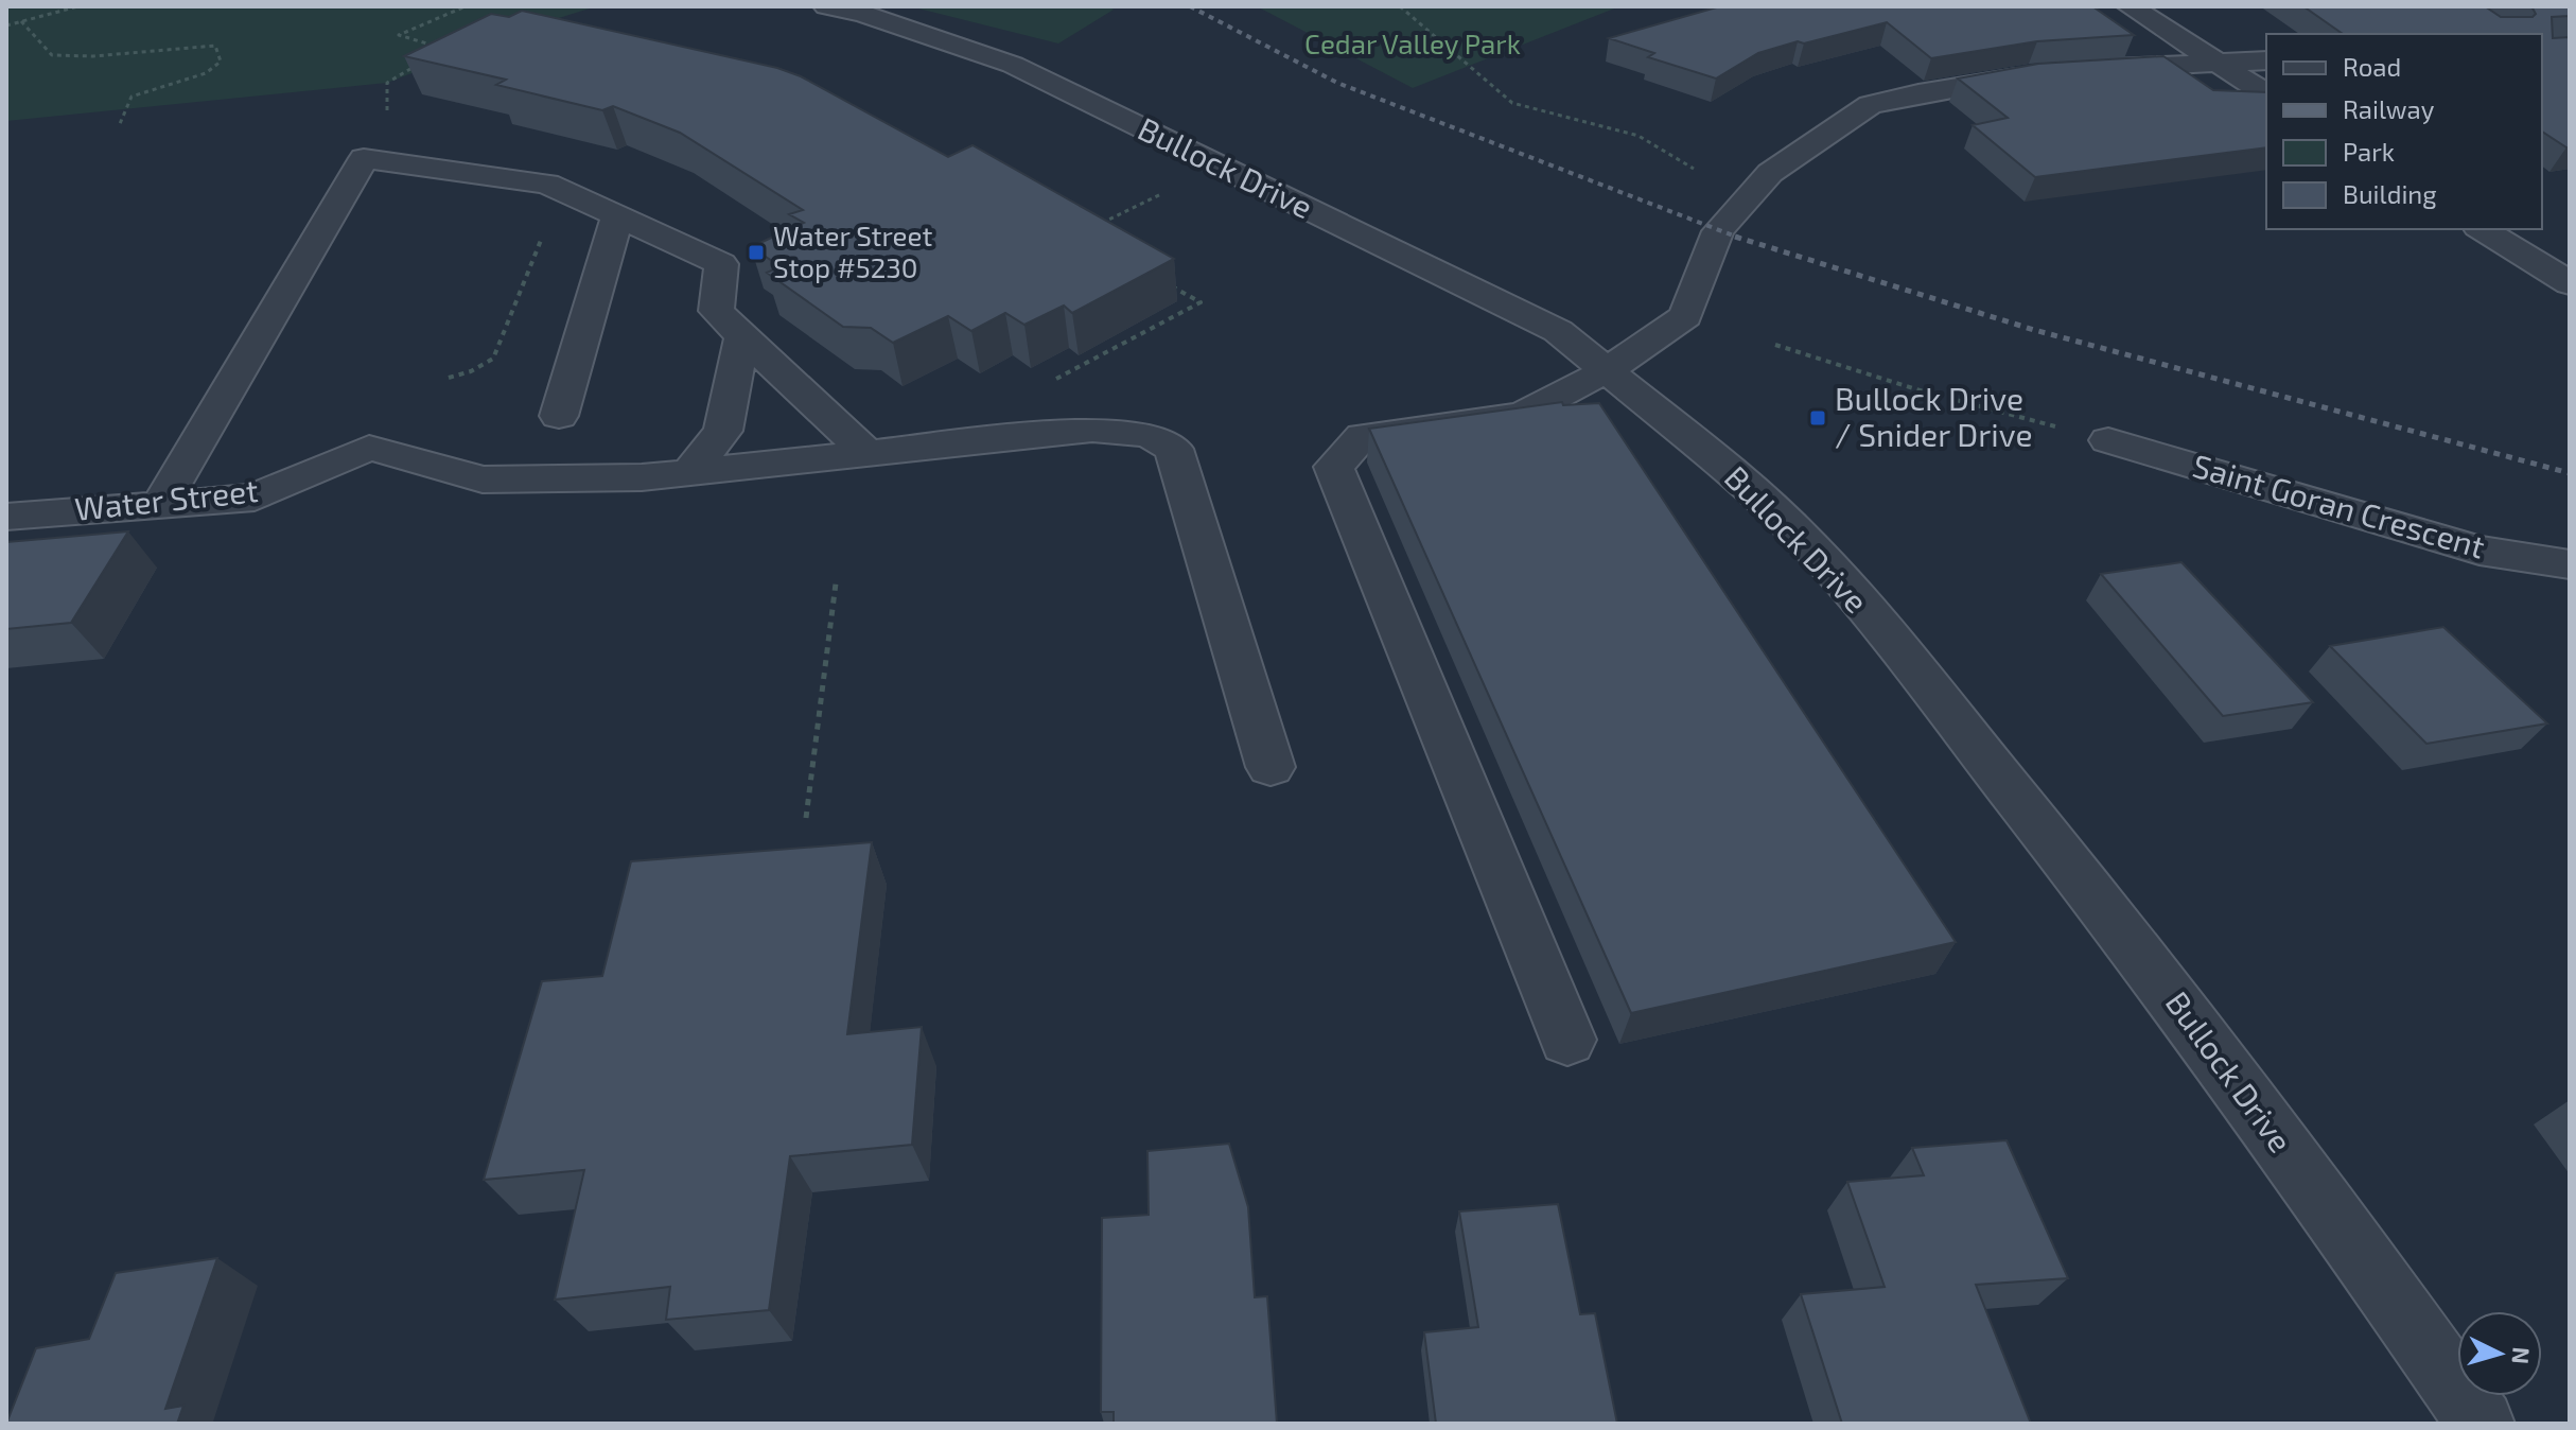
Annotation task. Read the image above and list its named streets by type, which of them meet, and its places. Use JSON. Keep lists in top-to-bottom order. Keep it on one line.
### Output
{"streets":{"street":["Bullock Drive","Water Street","Saint Goran Crescent"]},"parks":["Cedar Valley Park"],"places":{"transit":["Water Street Stop #5230","Bullock Drive / Snider Drive"]},"legend":["Road","Railway","Park","Building"],"north":"right"}
